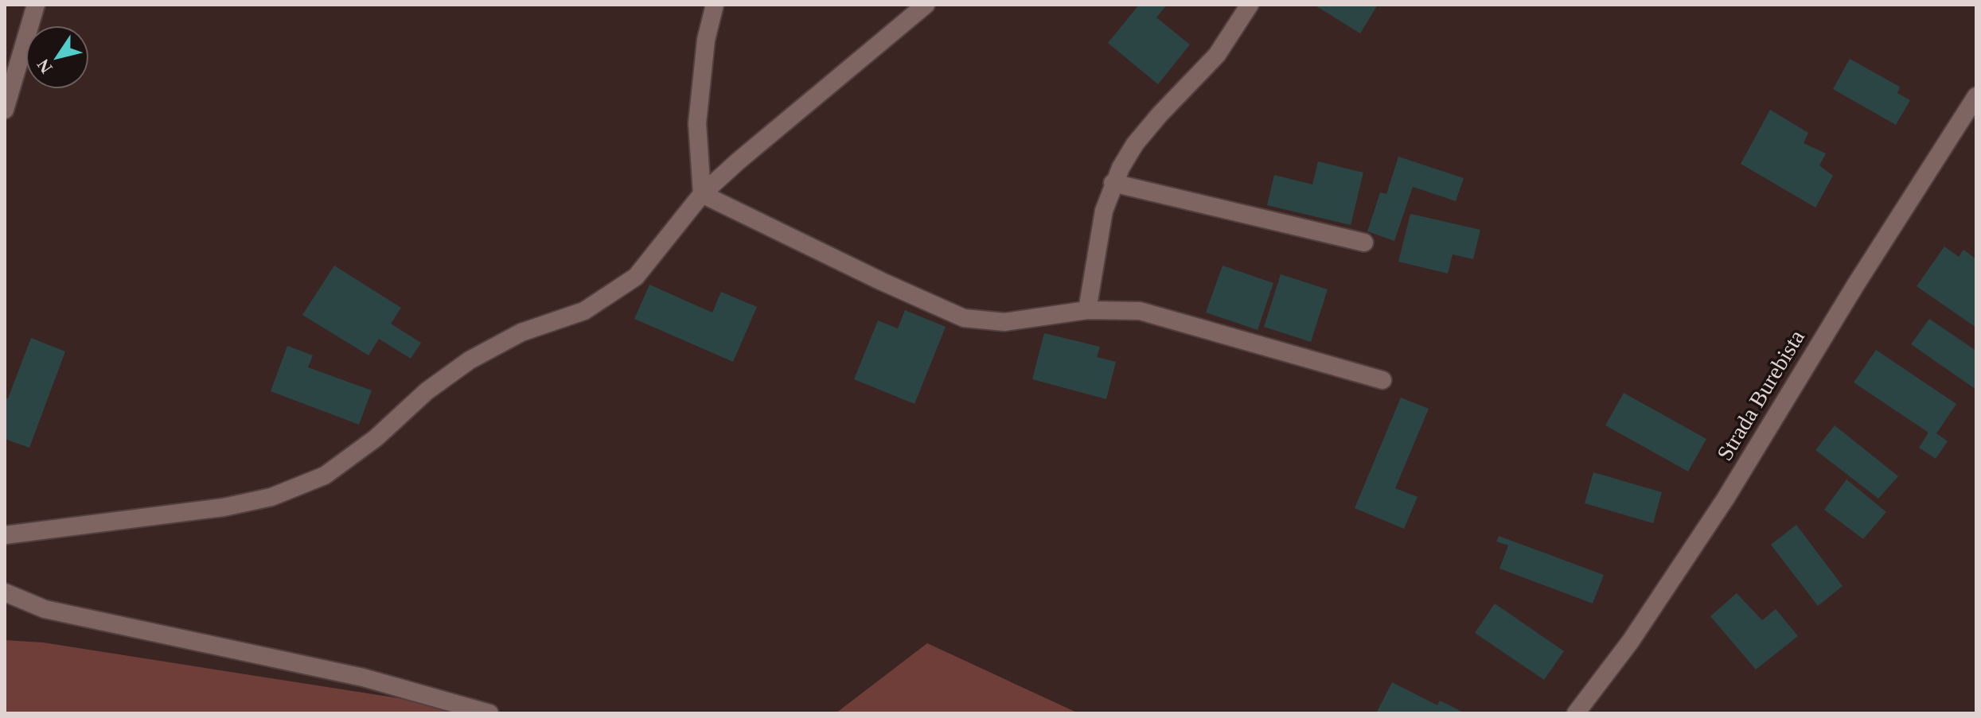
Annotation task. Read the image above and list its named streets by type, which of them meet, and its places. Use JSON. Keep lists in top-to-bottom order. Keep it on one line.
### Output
{"streets":{"street":["Strada Burebista"]},"north":"bottom left"}
